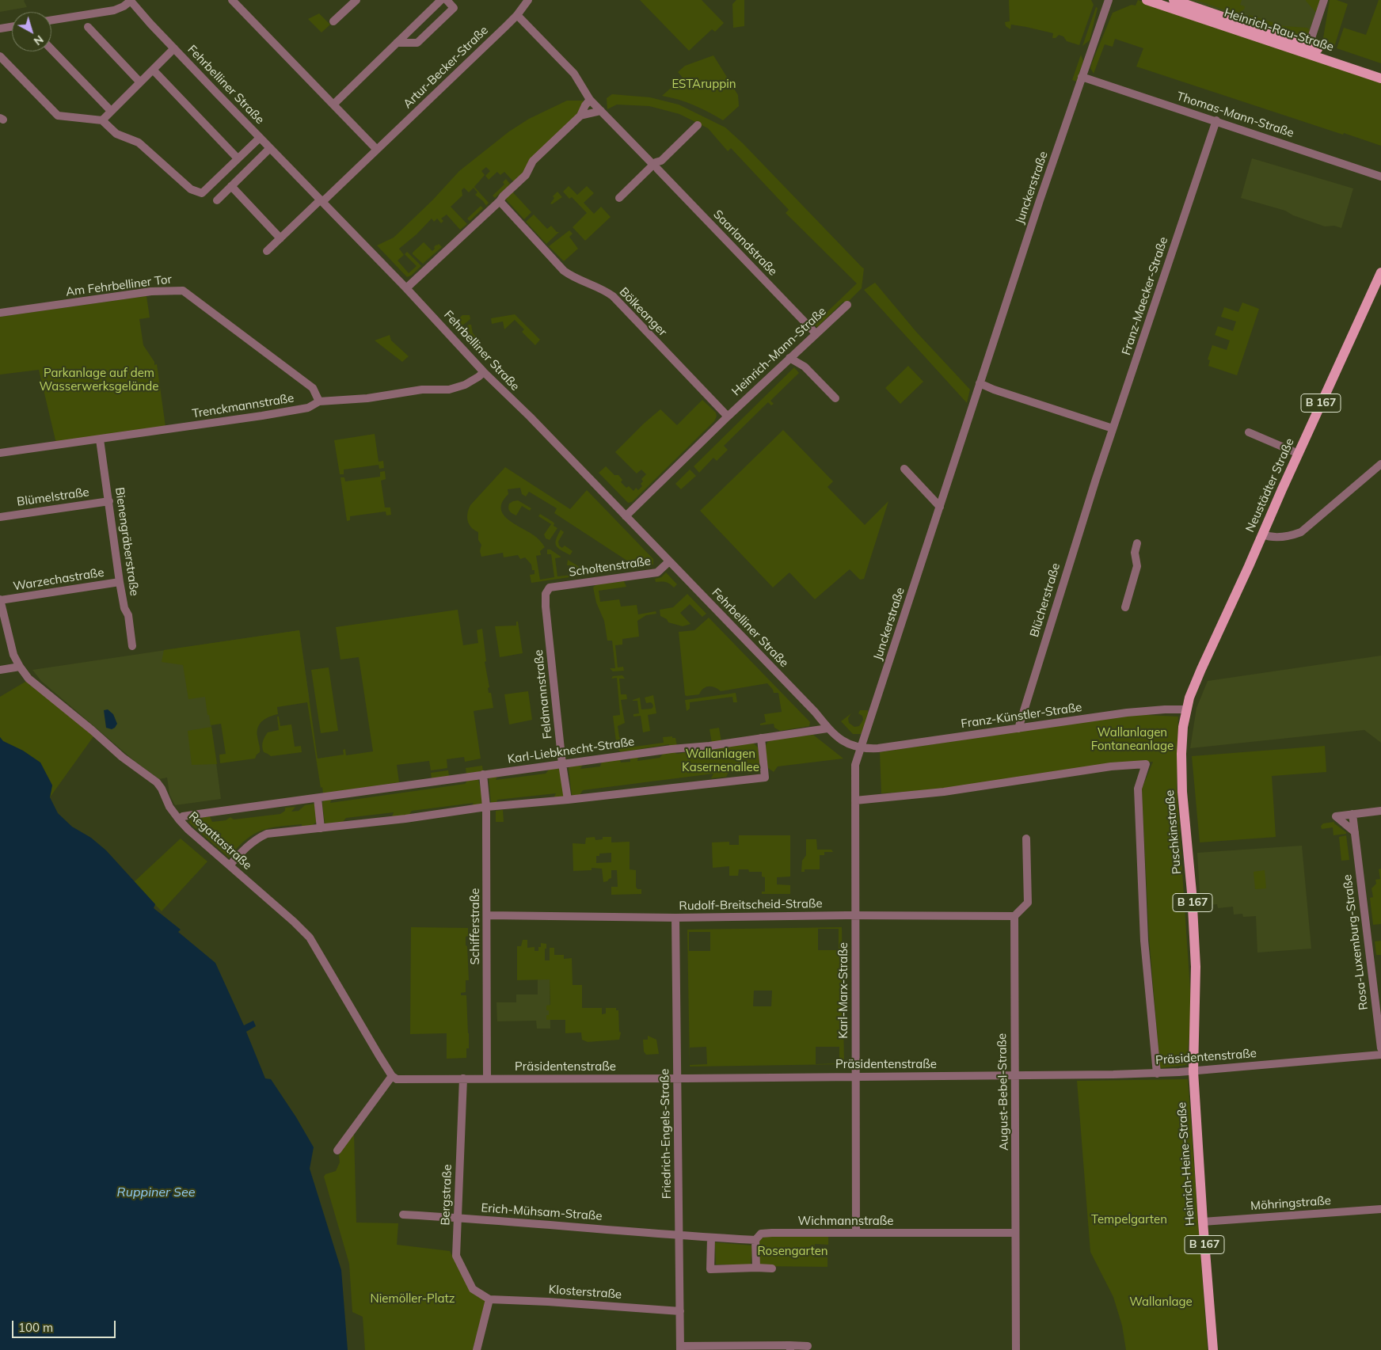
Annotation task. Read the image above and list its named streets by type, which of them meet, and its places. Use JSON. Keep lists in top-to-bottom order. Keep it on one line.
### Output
{"streets":{"main road":["Heinrich-Rau-Straße","B 167","Neustädter Straße","Puschkinstraße","Heinrich-Heine-Straße"],"street":["Artur-Becker-Straße","Fehrbelliner Straße","Thomas-Mann-Straße","Junckerstraße","Saarlandstraße","Am Fehrbelliner Tor","Franz-Maecker-Straße","Bölkeanger","Heinrich-Mann-Straße","Trenckmannstraße","Blümelstraße","Bienengräberstraße","Scholtenstraße","Warzechastraße","Blücherstraße","Feldmannstraße","Franz-Künstler-Straße","Karl-Liebknecht-Straße","Regattastraße","Rudolf-Breitscheid-Straße","Schifferstraße","Rosa-Luxemburg-Straße","Karl-Marx-Straße","Präsidentenstraße","August-Bebel-Straße","Friedrich-Engels-Straße","Bergstraße","Möhringstraße","Erich-Mühsam-Straße","Wichmannstraße","Klosterstraße"]},"crossings":[["Artur-Becker-Straße","Fehrbelliner Straße"],["Artur-Becker-Straße","Saarlandstraße"],["Fehrbelliner Straße","Junckerstraße"],["Fehrbelliner Straße","Trenckmannstraße"],["Fehrbelliner Straße","Scholtenstraße"],["Fehrbelliner Straße","Franz-Künstler-Straße"],["Fehrbelliner Straße","Karl-Liebknecht-Straße"],["Fehrbelliner Straße","Karl-Marx-Straße"],["Thomas-Mann-Straße","Junckerstraße"],["Thomas-Mann-Straße","Franz-Maecker-Straße"],["Junckerstraße","Franz-Künstler-Straße"],["Junckerstraße","Karl-Marx-Straße"],["Saarlandstraße","Heinrich-Mann-Straße"],["Am Fehrbelliner Tor","Trenckmannstraße"],["Franz-Maecker-Straße","Blücherstraße"],["Bölkeanger","Heinrich-Mann-Straße"],["Trenckmannstraße","Bienengräberstraße"],["Neustädter Straße","Franz-Künstler-Straße"],["Neustädter Straße","Puschkinstraße"],["Blümelstraße","Bienengräberstraße"],["Bienengräberstraße","Warzechastraße"],["Scholtenstraße","Feldmannstraße"],["Warzechastraße","Regattastraße"],["Blücherstraße","Franz-Künstler-Straße"],["Feldmannstraße","Karl-Liebknecht-Straße"],["Franz-Künstler-Straße","Puschkinstraße"],["Franz-Künstler-Straße","Karl-Marx-Straße"],["Karl-Liebknecht-Straße","Regattastraße"],["Karl-Liebknecht-Straße","Schifferstraße"],["Puschkinstraße","Präsidentenstraße"],["Puschkinstraße","Heinrich-Heine-Straße"],["Regattastraße","Präsidentenstraße"],["Rudolf-Breitscheid-Straße","Schifferstraße"],["Rudolf-Breitscheid-Straße","Karl-Marx-Straße"],["Rudolf-Breitscheid-Straße","August-Bebel-Straße"],["Rudolf-Breitscheid-Straße","Friedrich-Engels-Straße"],["Schifferstraße","Präsidentenstraße"],["Karl-Marx-Straße","Präsidentenstraße"],["Karl-Marx-Straße","Wichmannstraße"],["Präsidentenstraße","August-Bebel-Straße"],["Präsidentenstraße","Friedrich-Engels-Straße"],["Präsidentenstraße","Heinrich-Heine-Straße"],["Präsidentenstraße","Bergstraße"],["August-Bebel-Straße","Wichmannstraße"],["Friedrich-Engels-Straße","Erich-Mühsam-Straße"],["Friedrich-Engels-Straße","Wichmannstraße"],["Friedrich-Engels-Straße","Klosterstraße"],["Heinrich-Heine-Straße","Möhringstraße"],["Bergstraße","Erich-Mühsam-Straße"],["Bergstraße","Klosterstraße"],["Erich-Mühsam-Straße","Wichmannstraße"]],"water":["Ruppiner See"],"parks":["ESTAruppin","Parkanlage auf dem Wasserwerksgelände","Wallanlagen Fontaneanlage","Wallanlagen Kasernenallee","Tempelgarten","Rosengarten","Niemöller-Platz","Wallanlage"],"scale_bar":"100 m","north":"bottom right"}
